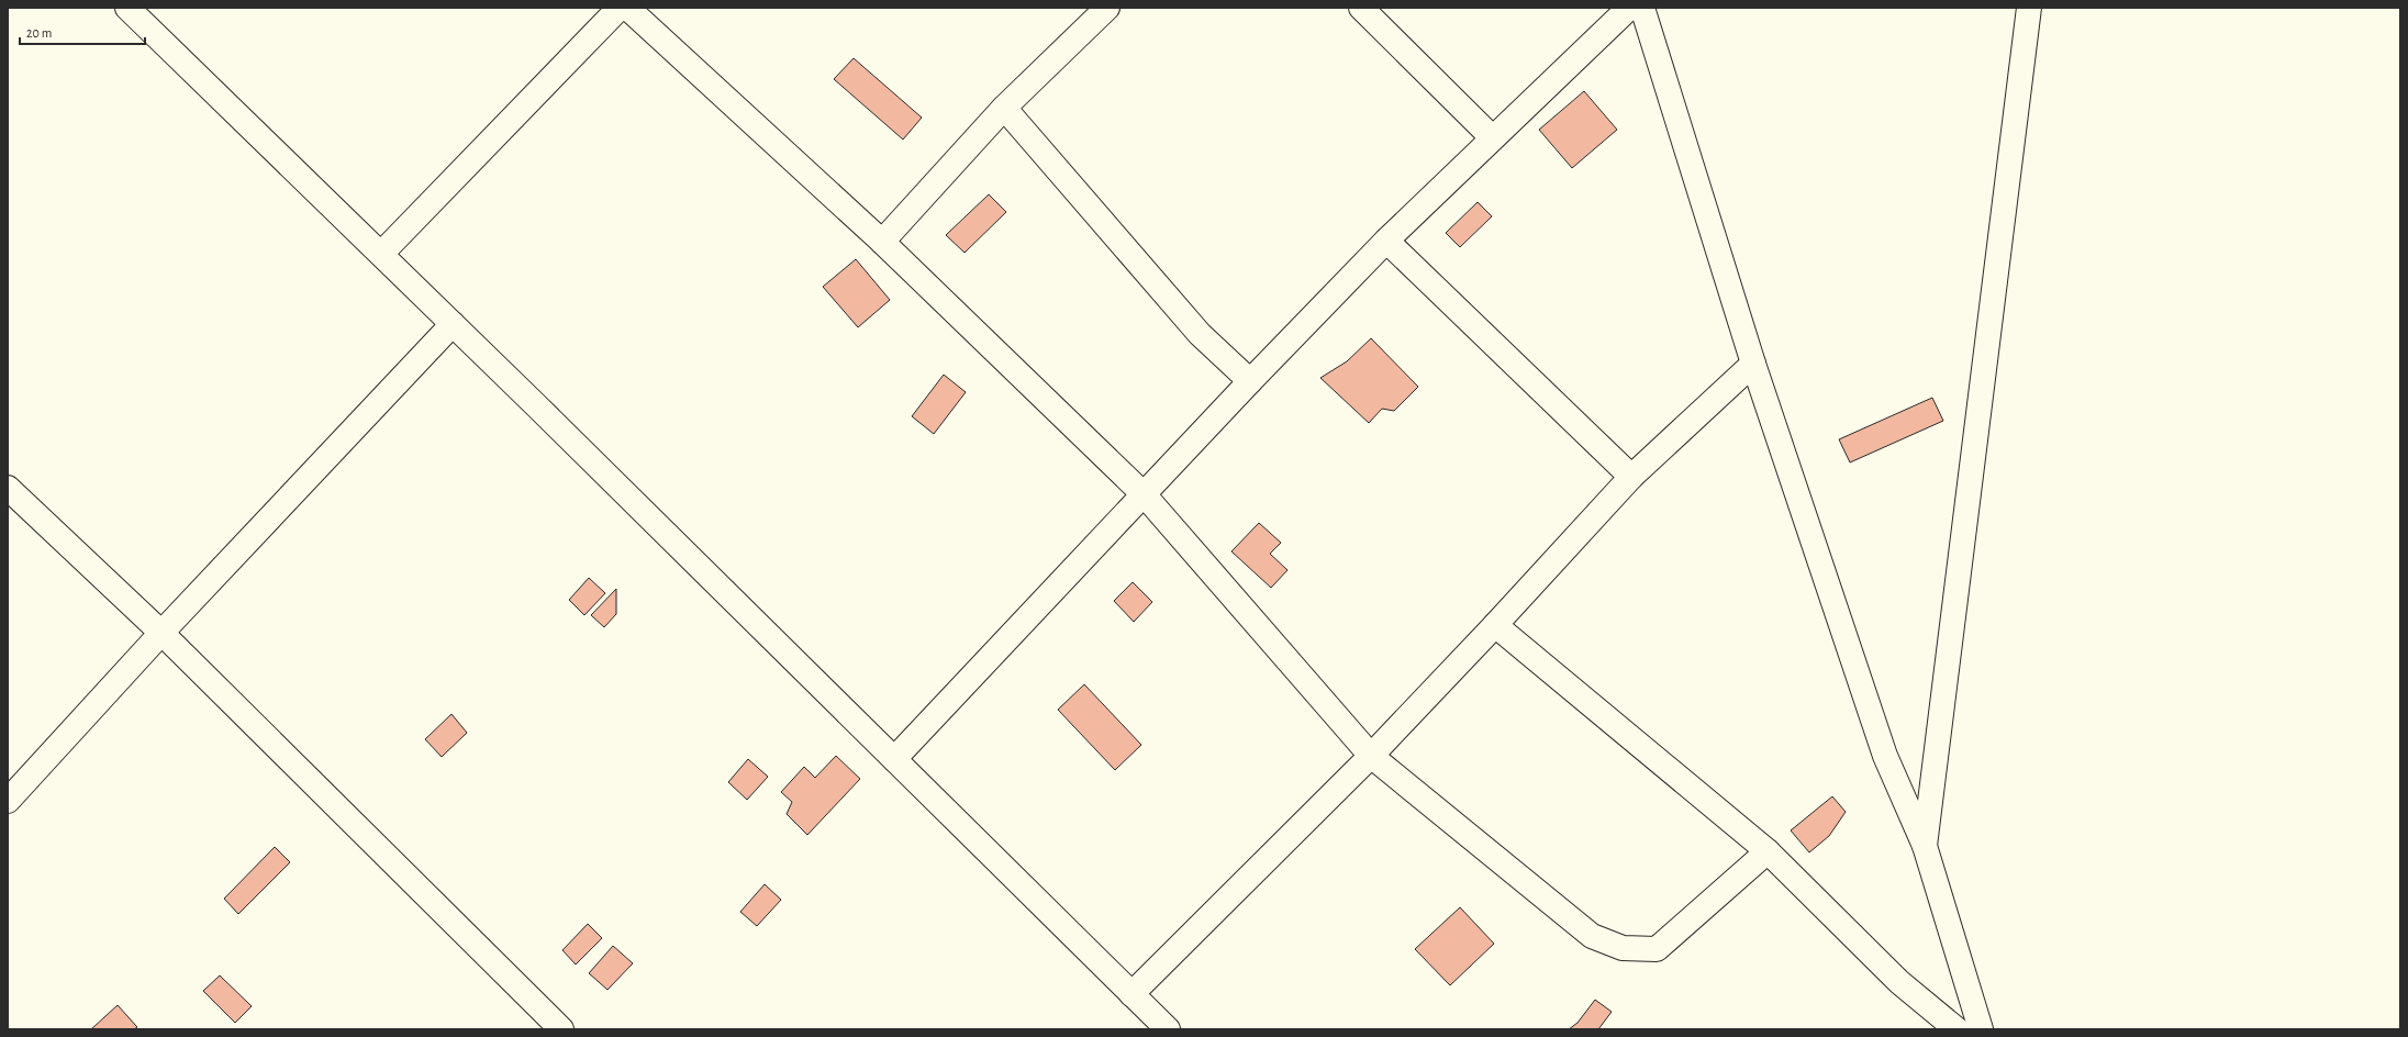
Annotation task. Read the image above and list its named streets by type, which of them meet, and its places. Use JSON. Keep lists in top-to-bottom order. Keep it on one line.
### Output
{"scale_bar":"20 m"}
